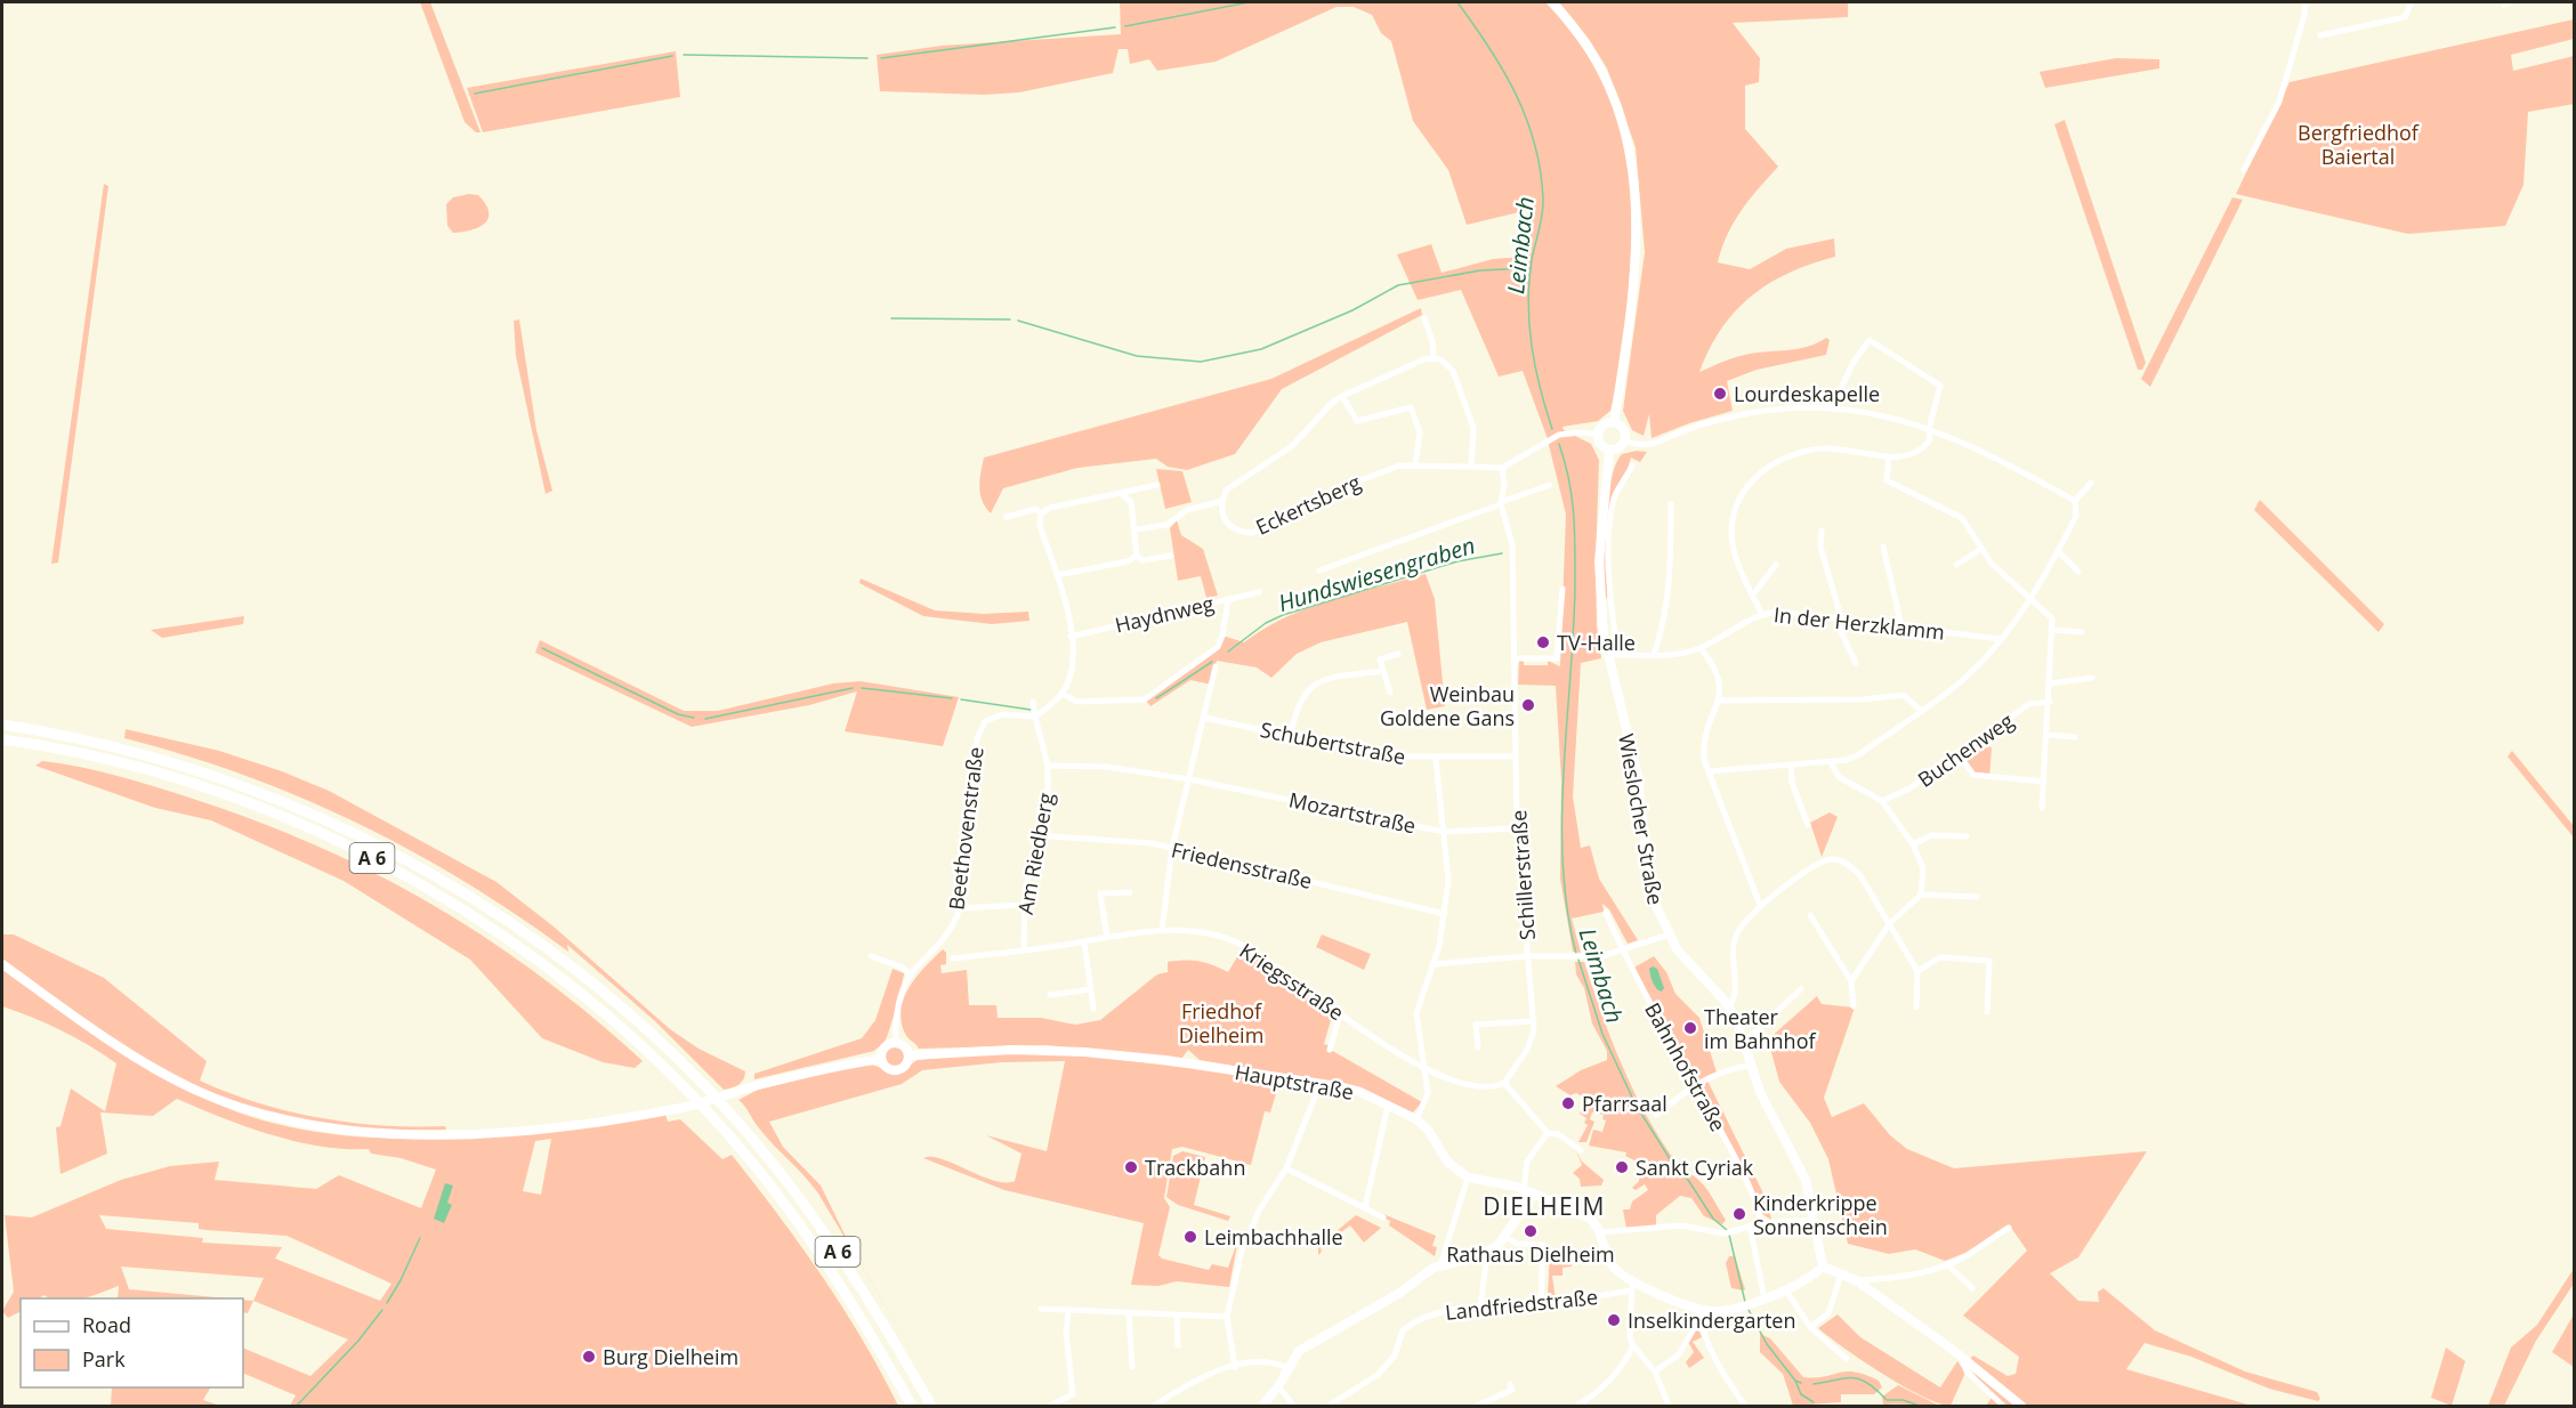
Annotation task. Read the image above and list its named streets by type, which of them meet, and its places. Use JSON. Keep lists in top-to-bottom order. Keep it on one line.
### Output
{"streets":{"highway":["A 6"],"street":["Eckertsberg","Haydnweg","In der Herzklamm","Schubertstraße","Buchenweg","Mozartstraße","Wieslocher Straße","Beethovenstraße","Am Riedberg","Friedensstraße","Schillerstraße","Kriegsstraße","Bahnhofstraße","Hauptstraße","Landfriedstraße"]},"crossings":[["Eckertsberg","Schillerstraße"],["In der Herzklamm","Wieslocher Straße"],["Schubertstraße","Schillerstraße"],["Mozartstraße","Am Riedberg"],["Mozartstraße","Schillerstraße"],["Beethovenstraße","Am Riedberg"],["Beethovenstraße","Hauptstraße"],["Am Riedberg","Friedensstraße"],["Am Riedberg","Kriegsstraße"],["Schillerstraße","Kriegsstraße"]],"districts":["DIELHEIM"],"water":["Leimbach","Hundswiesengraben"],"parks":["Bergfriedhof Baiertal","Friedhof Dielheim"],"places":["Lourdeskapelle","TV-Halle","Weinbau Goldene Gans","Theater im Bahnhof","Pfarrsaal","Trackbahn","Sankt Cyriak","Kinderkrippe Sonnenschein","Rathaus Dielheim","Leimbachhalle","Inselkindergarten","Burg Dielheim"],"legend":["Road","Park"]}
